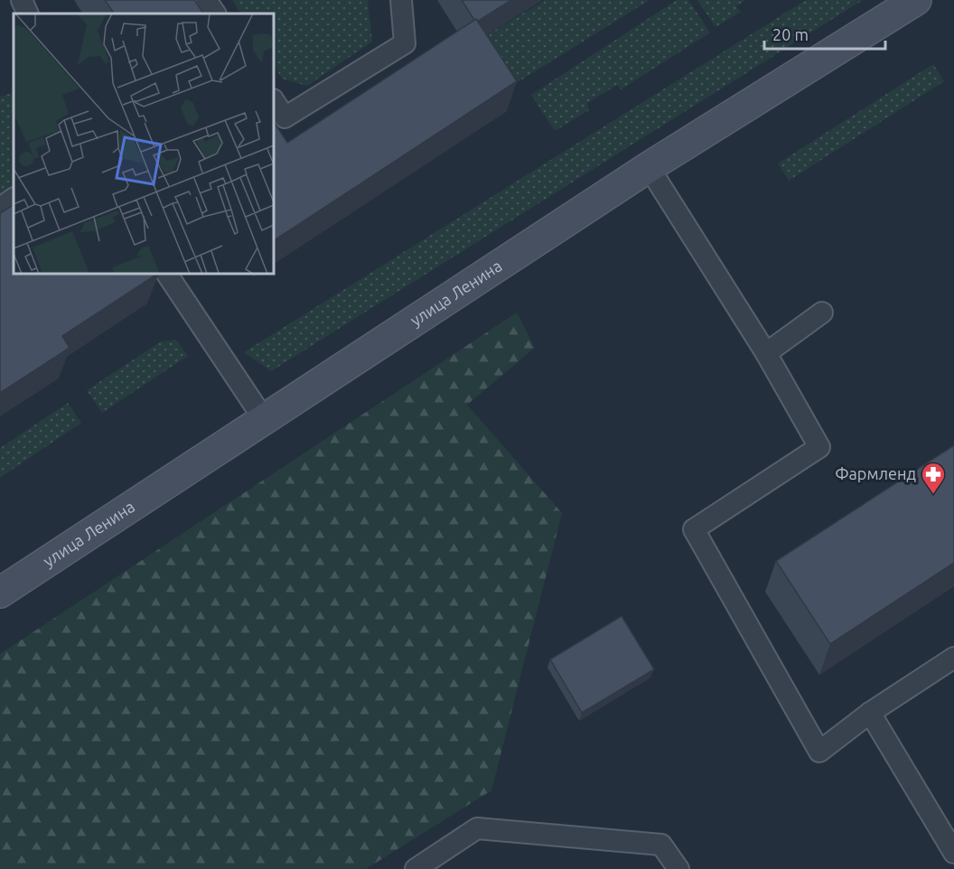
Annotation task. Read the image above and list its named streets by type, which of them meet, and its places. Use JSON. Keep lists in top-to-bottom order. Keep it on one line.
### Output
{"streets":{"main road":["улица Ленина"]},"places":{"pharmacy":["Фармленд"]},"scale_bar":"20 m"}
